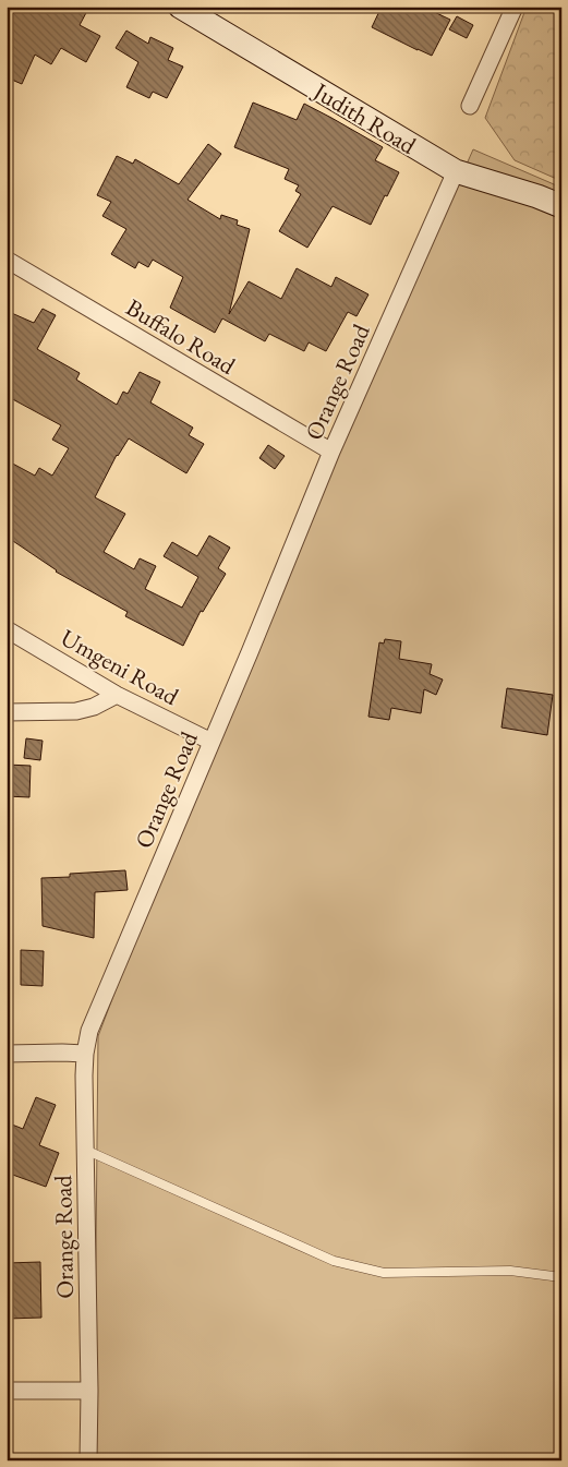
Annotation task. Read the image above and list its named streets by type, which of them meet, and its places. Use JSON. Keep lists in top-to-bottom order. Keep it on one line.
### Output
{"streets":{"street":["Judith Road","Buffalo Road","Orange Road","Umgeni Road"]},"crossings":[["Judith Road","Orange Road"],["Buffalo Road","Orange Road"],["Orange Road","Umgeni Road"]]}
